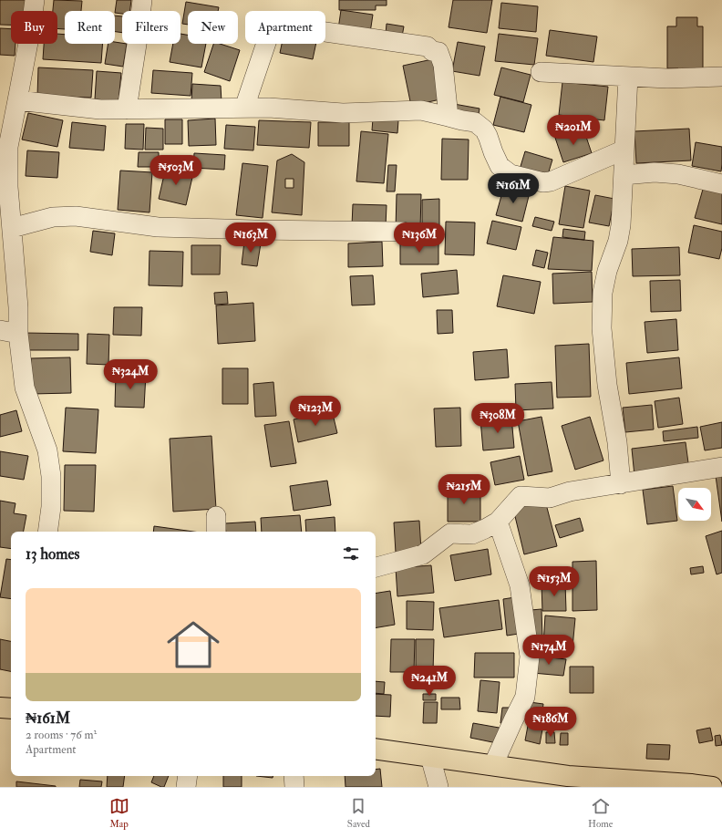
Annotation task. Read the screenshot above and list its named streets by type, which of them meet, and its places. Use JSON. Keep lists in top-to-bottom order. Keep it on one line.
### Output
{"north":"bottom right","page":{"chip":["Buy","Rent","Filters","New","Apartment"],"price":["₦201M","₦503M","₦161M","₦163M","₦136M","₦324M","₦123M","₦308M","₦215M","₦153M","₦174M","₦241M","₦186M"],"heading":"13 homes","list":[{"name":"₦161M","note":"2 rooms · 76 m² · Apartment"}],"tabs":["Map","Saved","Home"]}}
